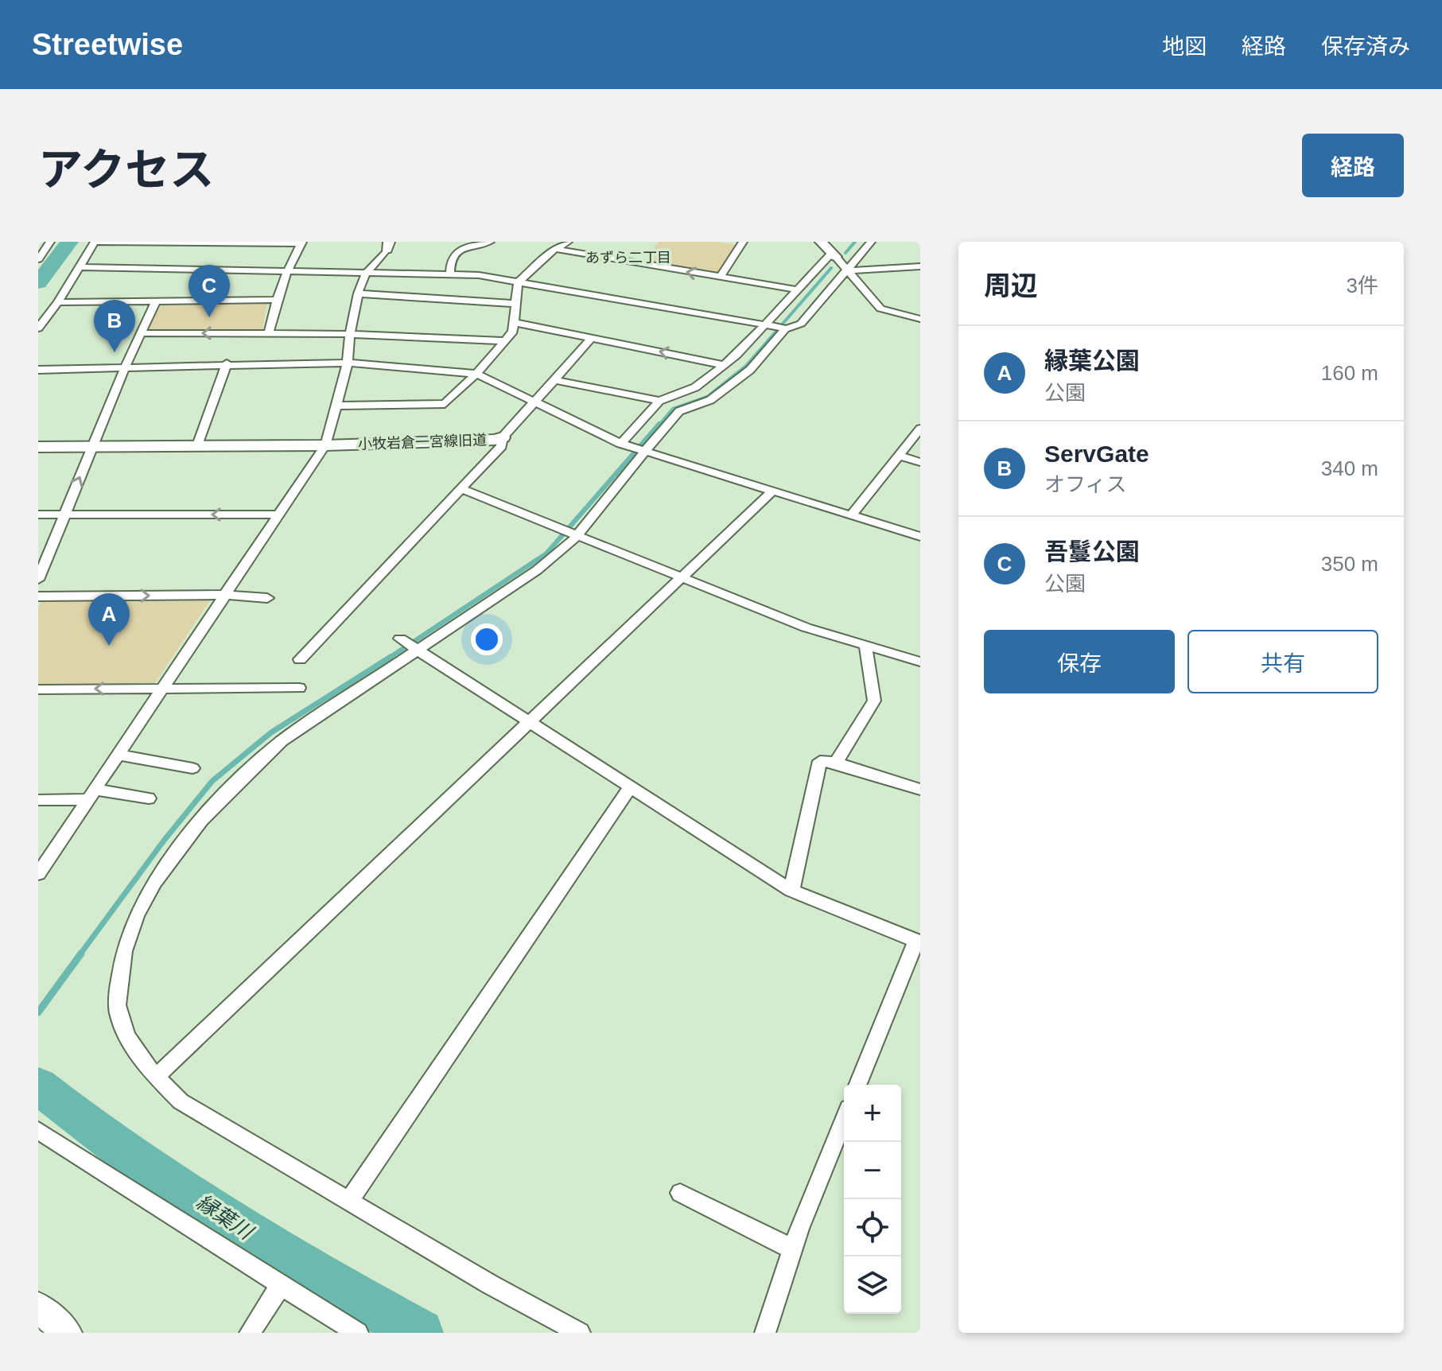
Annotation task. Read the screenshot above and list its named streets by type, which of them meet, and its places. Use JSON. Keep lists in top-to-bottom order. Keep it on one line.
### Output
{"streets":{"street":["小牧岩倉一宮線旧道"]},"districts":["あずら二丁目"],"water":["縁葉川"],"page":{"header":"Streetwise","nav":["地図","経路","保存済み"],"title":"アクセス","buttons":["経路",["保存","共有"]],"heading":["周辺","3件"],"pins":["C","B","A"],"list":[{"mark":"A","name":"縁葉公園","note":"公園","value":"160 m"},{"mark":"B","name":"ServGate","note":"オフィス","value":"340 m"},{"mark":"C","name":"吾鬘公園","note":"公園","value":"350 m"}],"map_buttons":["+","−"]}}
